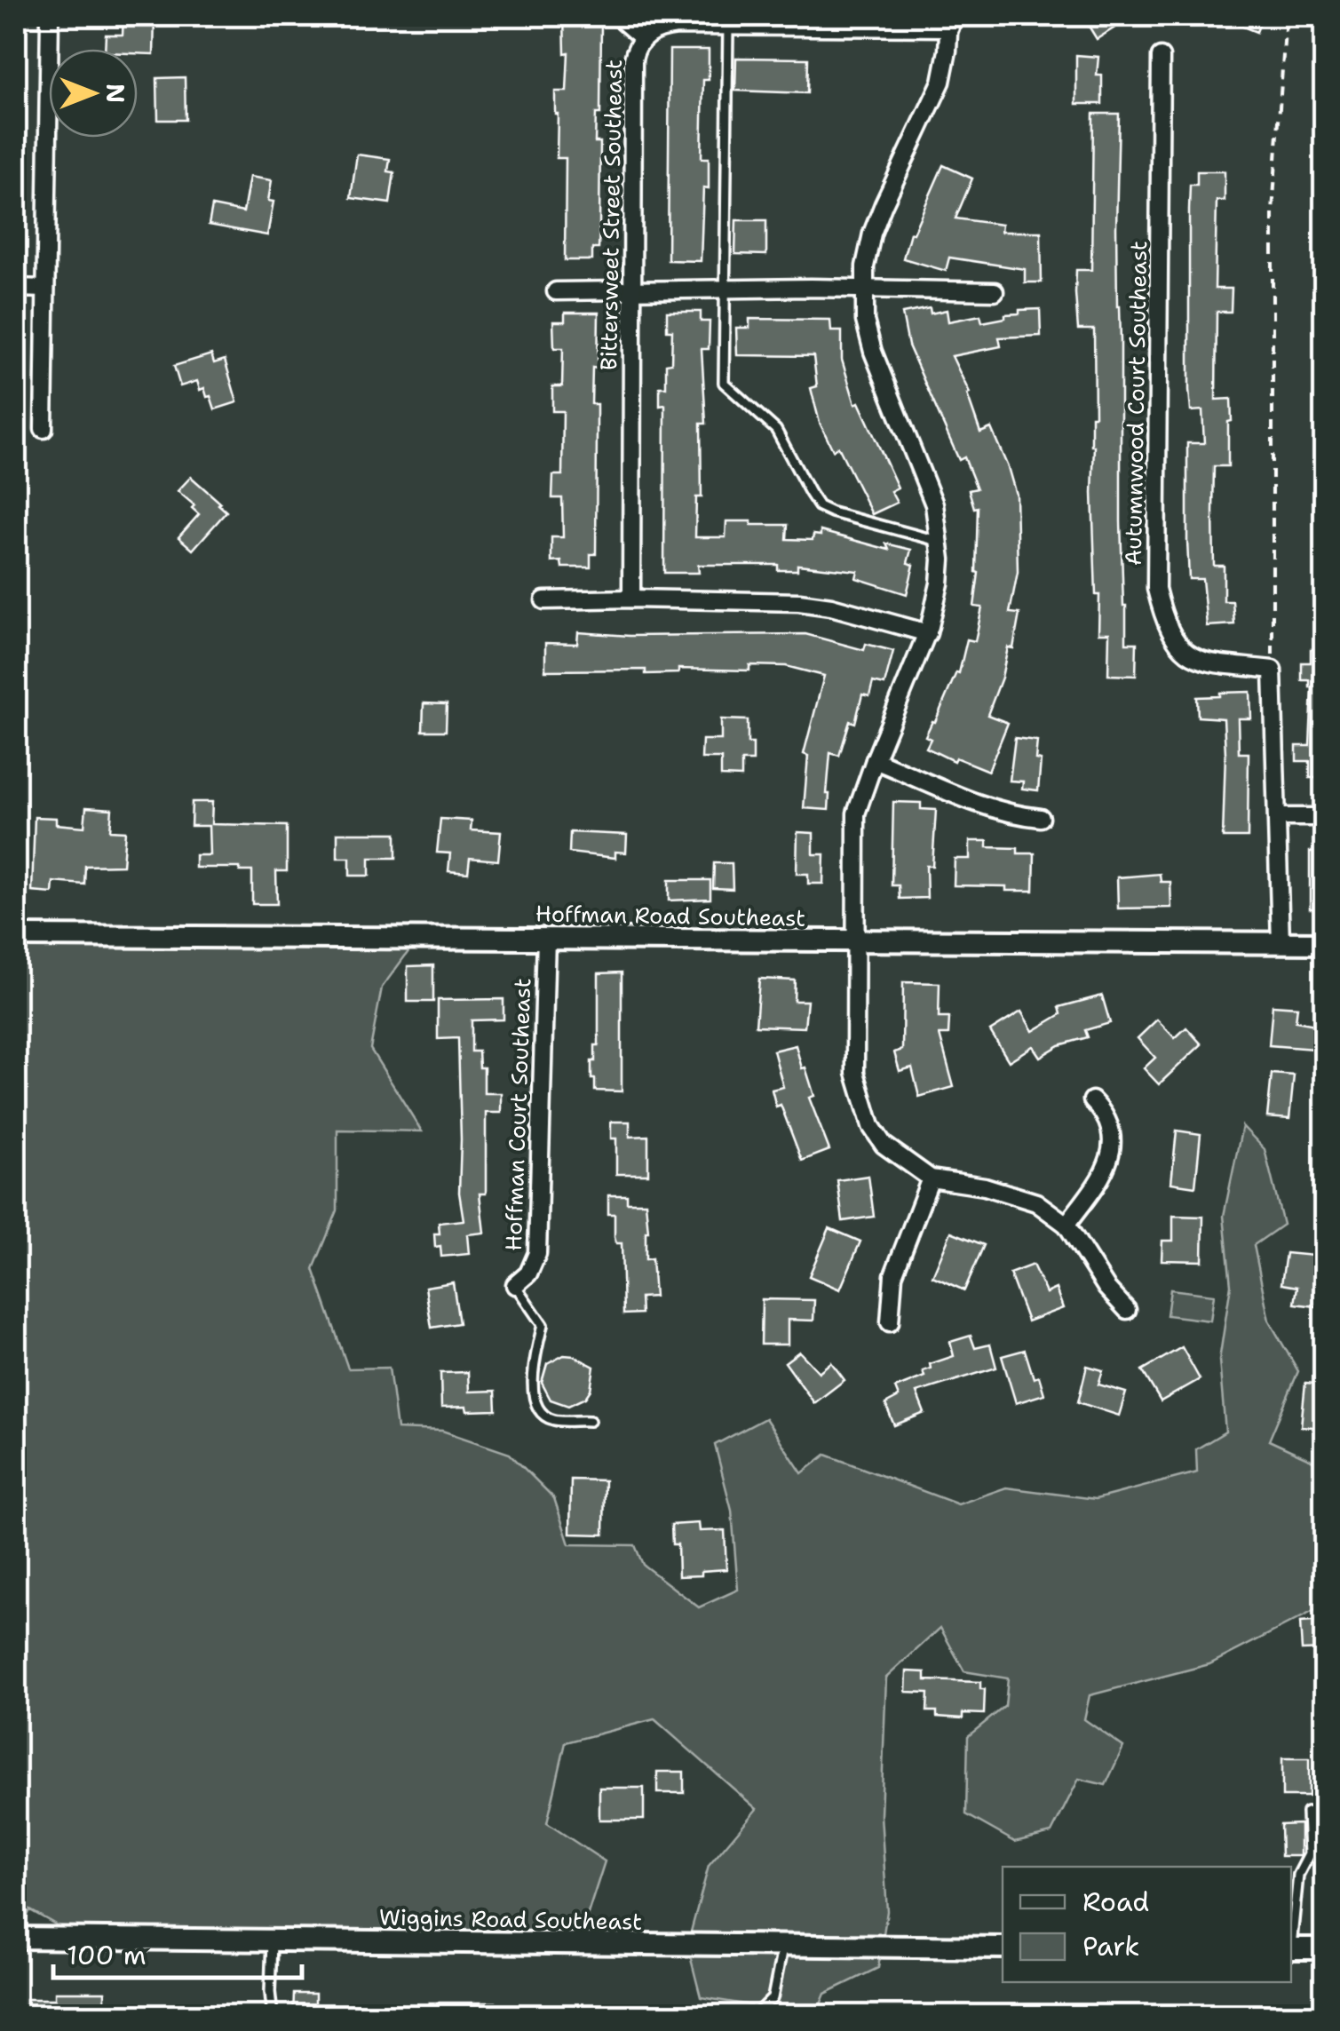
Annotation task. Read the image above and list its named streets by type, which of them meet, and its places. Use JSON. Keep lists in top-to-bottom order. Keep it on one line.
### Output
{"streets":{"street":["Bittersweet Street Southeast","Autumnwood Court Southeast","Hoffman Road Southeast","Hoffman Court Southeast","Wiggins Road Southeast"]},"crossings":[["Hoffman Road Southeast","Hoffman Court Southeast"]],"legend":["Road","Park"],"scale_bar":"100 m","north":"right"}
